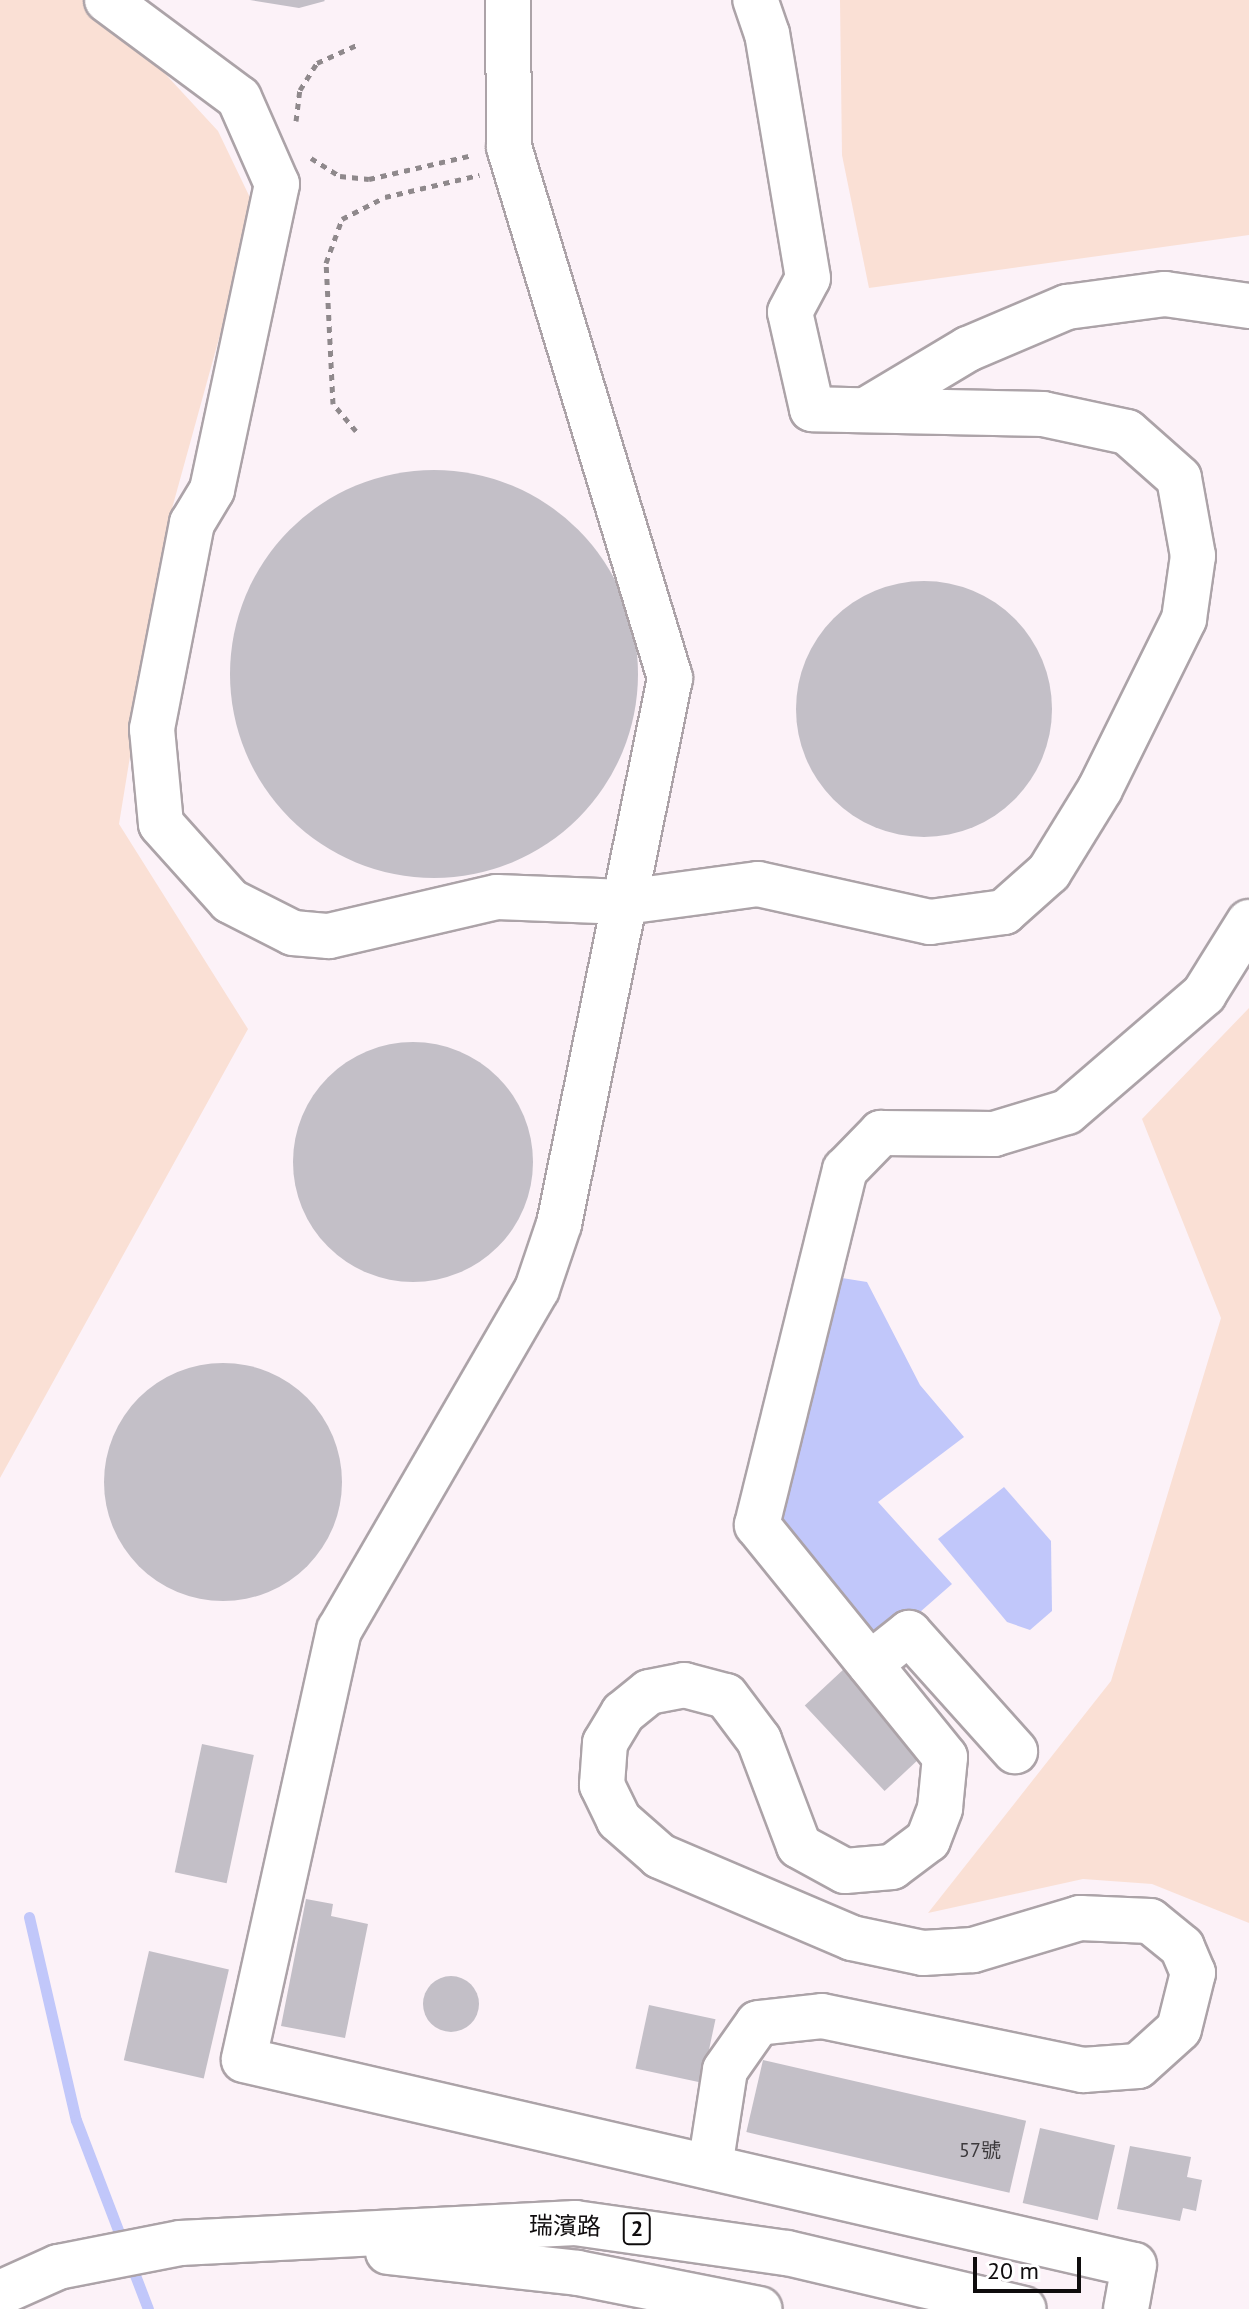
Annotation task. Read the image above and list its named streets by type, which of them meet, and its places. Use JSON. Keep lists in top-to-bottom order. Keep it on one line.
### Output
{"streets":{"main road":["瑞濱路","2"]},"house_numbers":["57號"],"scale_bar":"20 m"}
